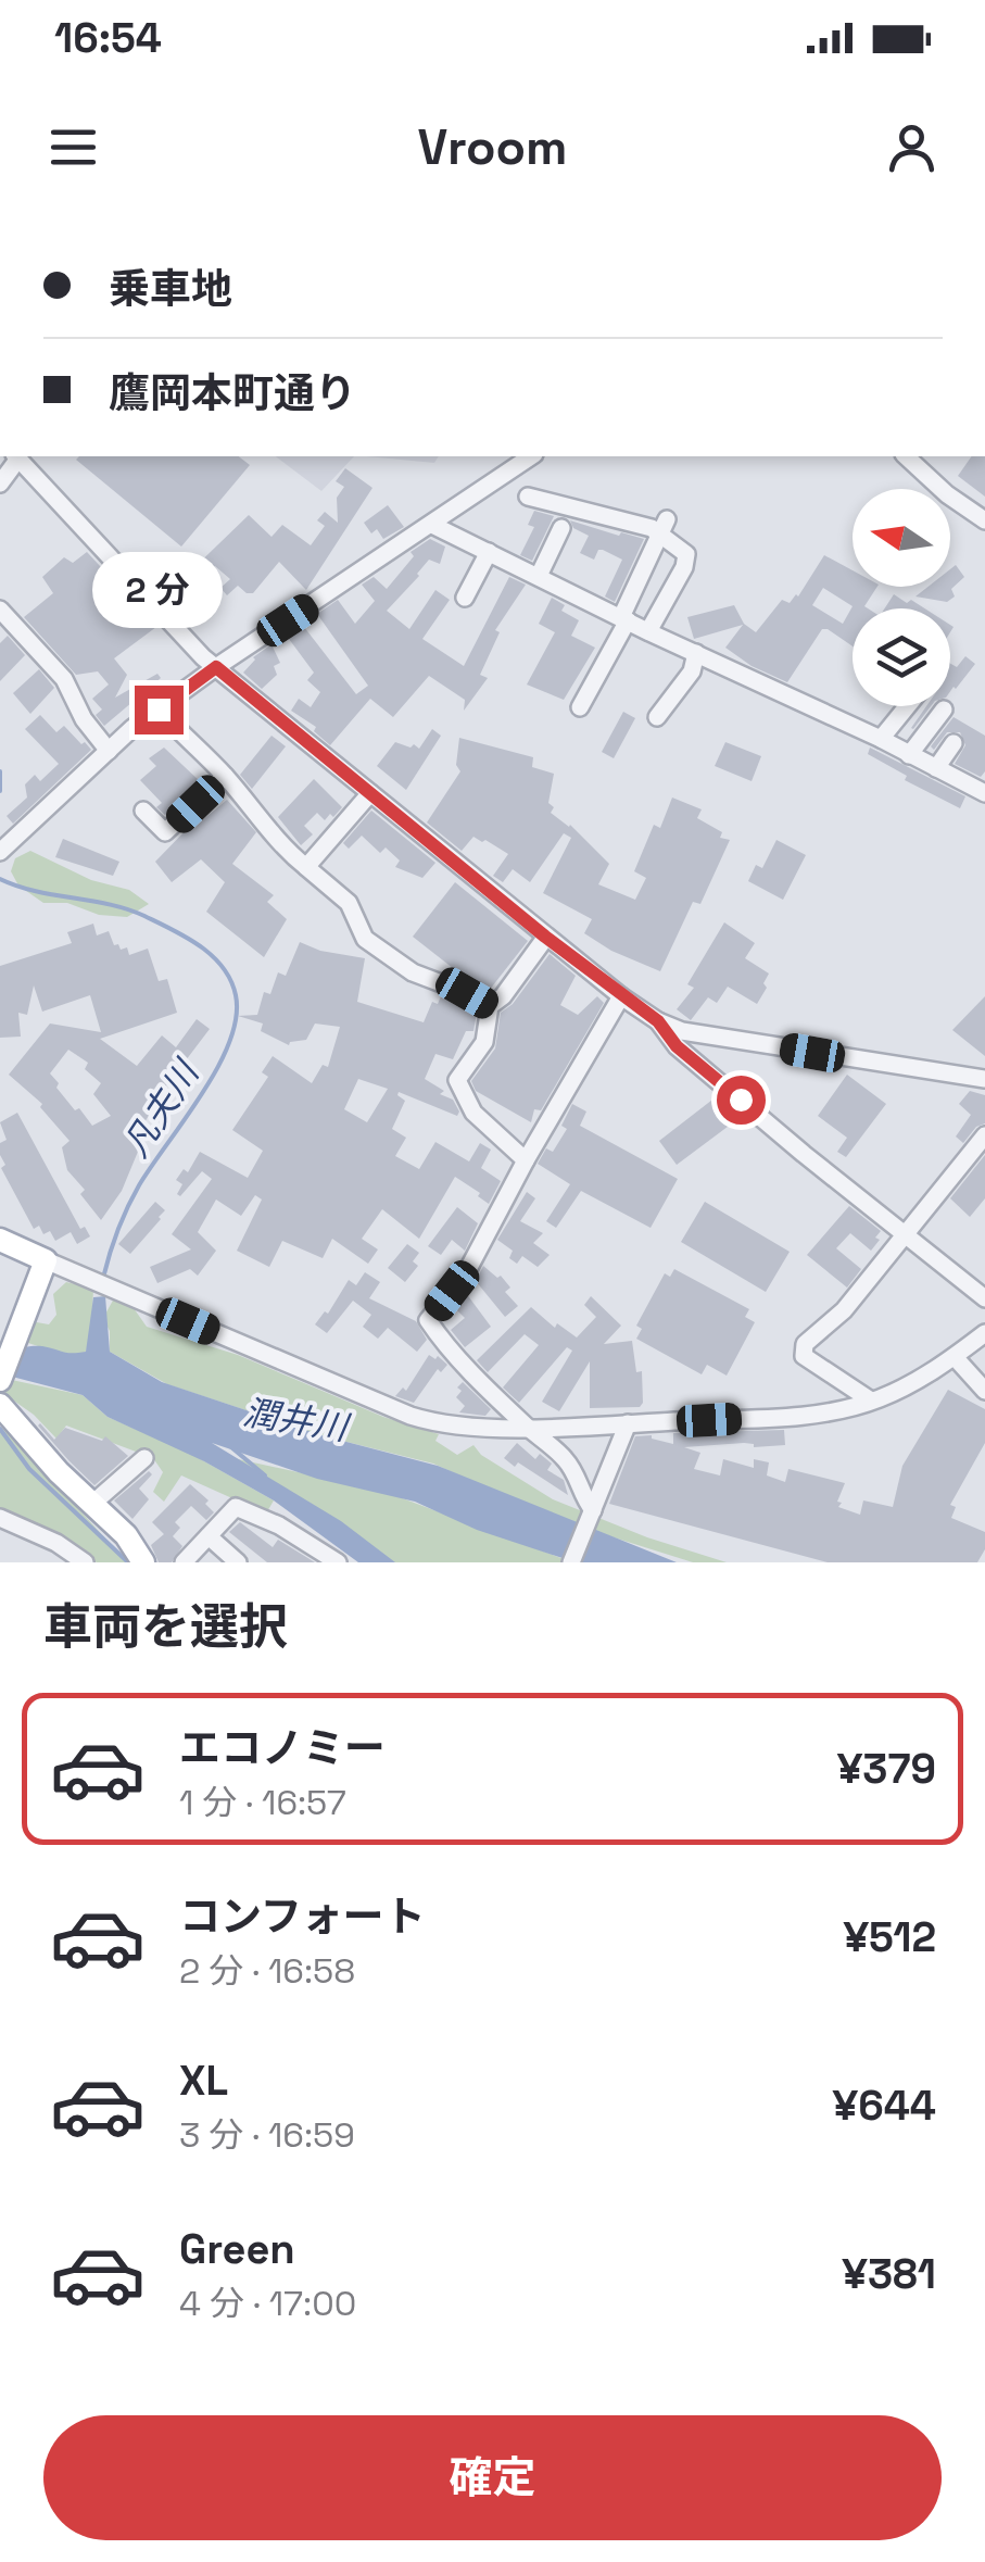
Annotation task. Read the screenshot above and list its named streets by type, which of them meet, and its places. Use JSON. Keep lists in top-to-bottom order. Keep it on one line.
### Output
{"water":["凡夫川","潤井川"],"north":"left","page":{"status":"16:54","header":"Vroom","banner":["乗車地","鷹岡本町通り"],"bubble":"2 分","heading":"車両を選択","list":[{"name":"エコノミー","note":"1 分 · 16:57","value":"¥379"},{"name":"コンフォート","note":"2 分 · 16:58","value":"¥512"},{"name":"XL","note":"3 分 · 16:59","value":"¥644"},{"name":"Green","note":"4 分 · 17:00","value":"¥381"}],"buttons":"確定"}}
